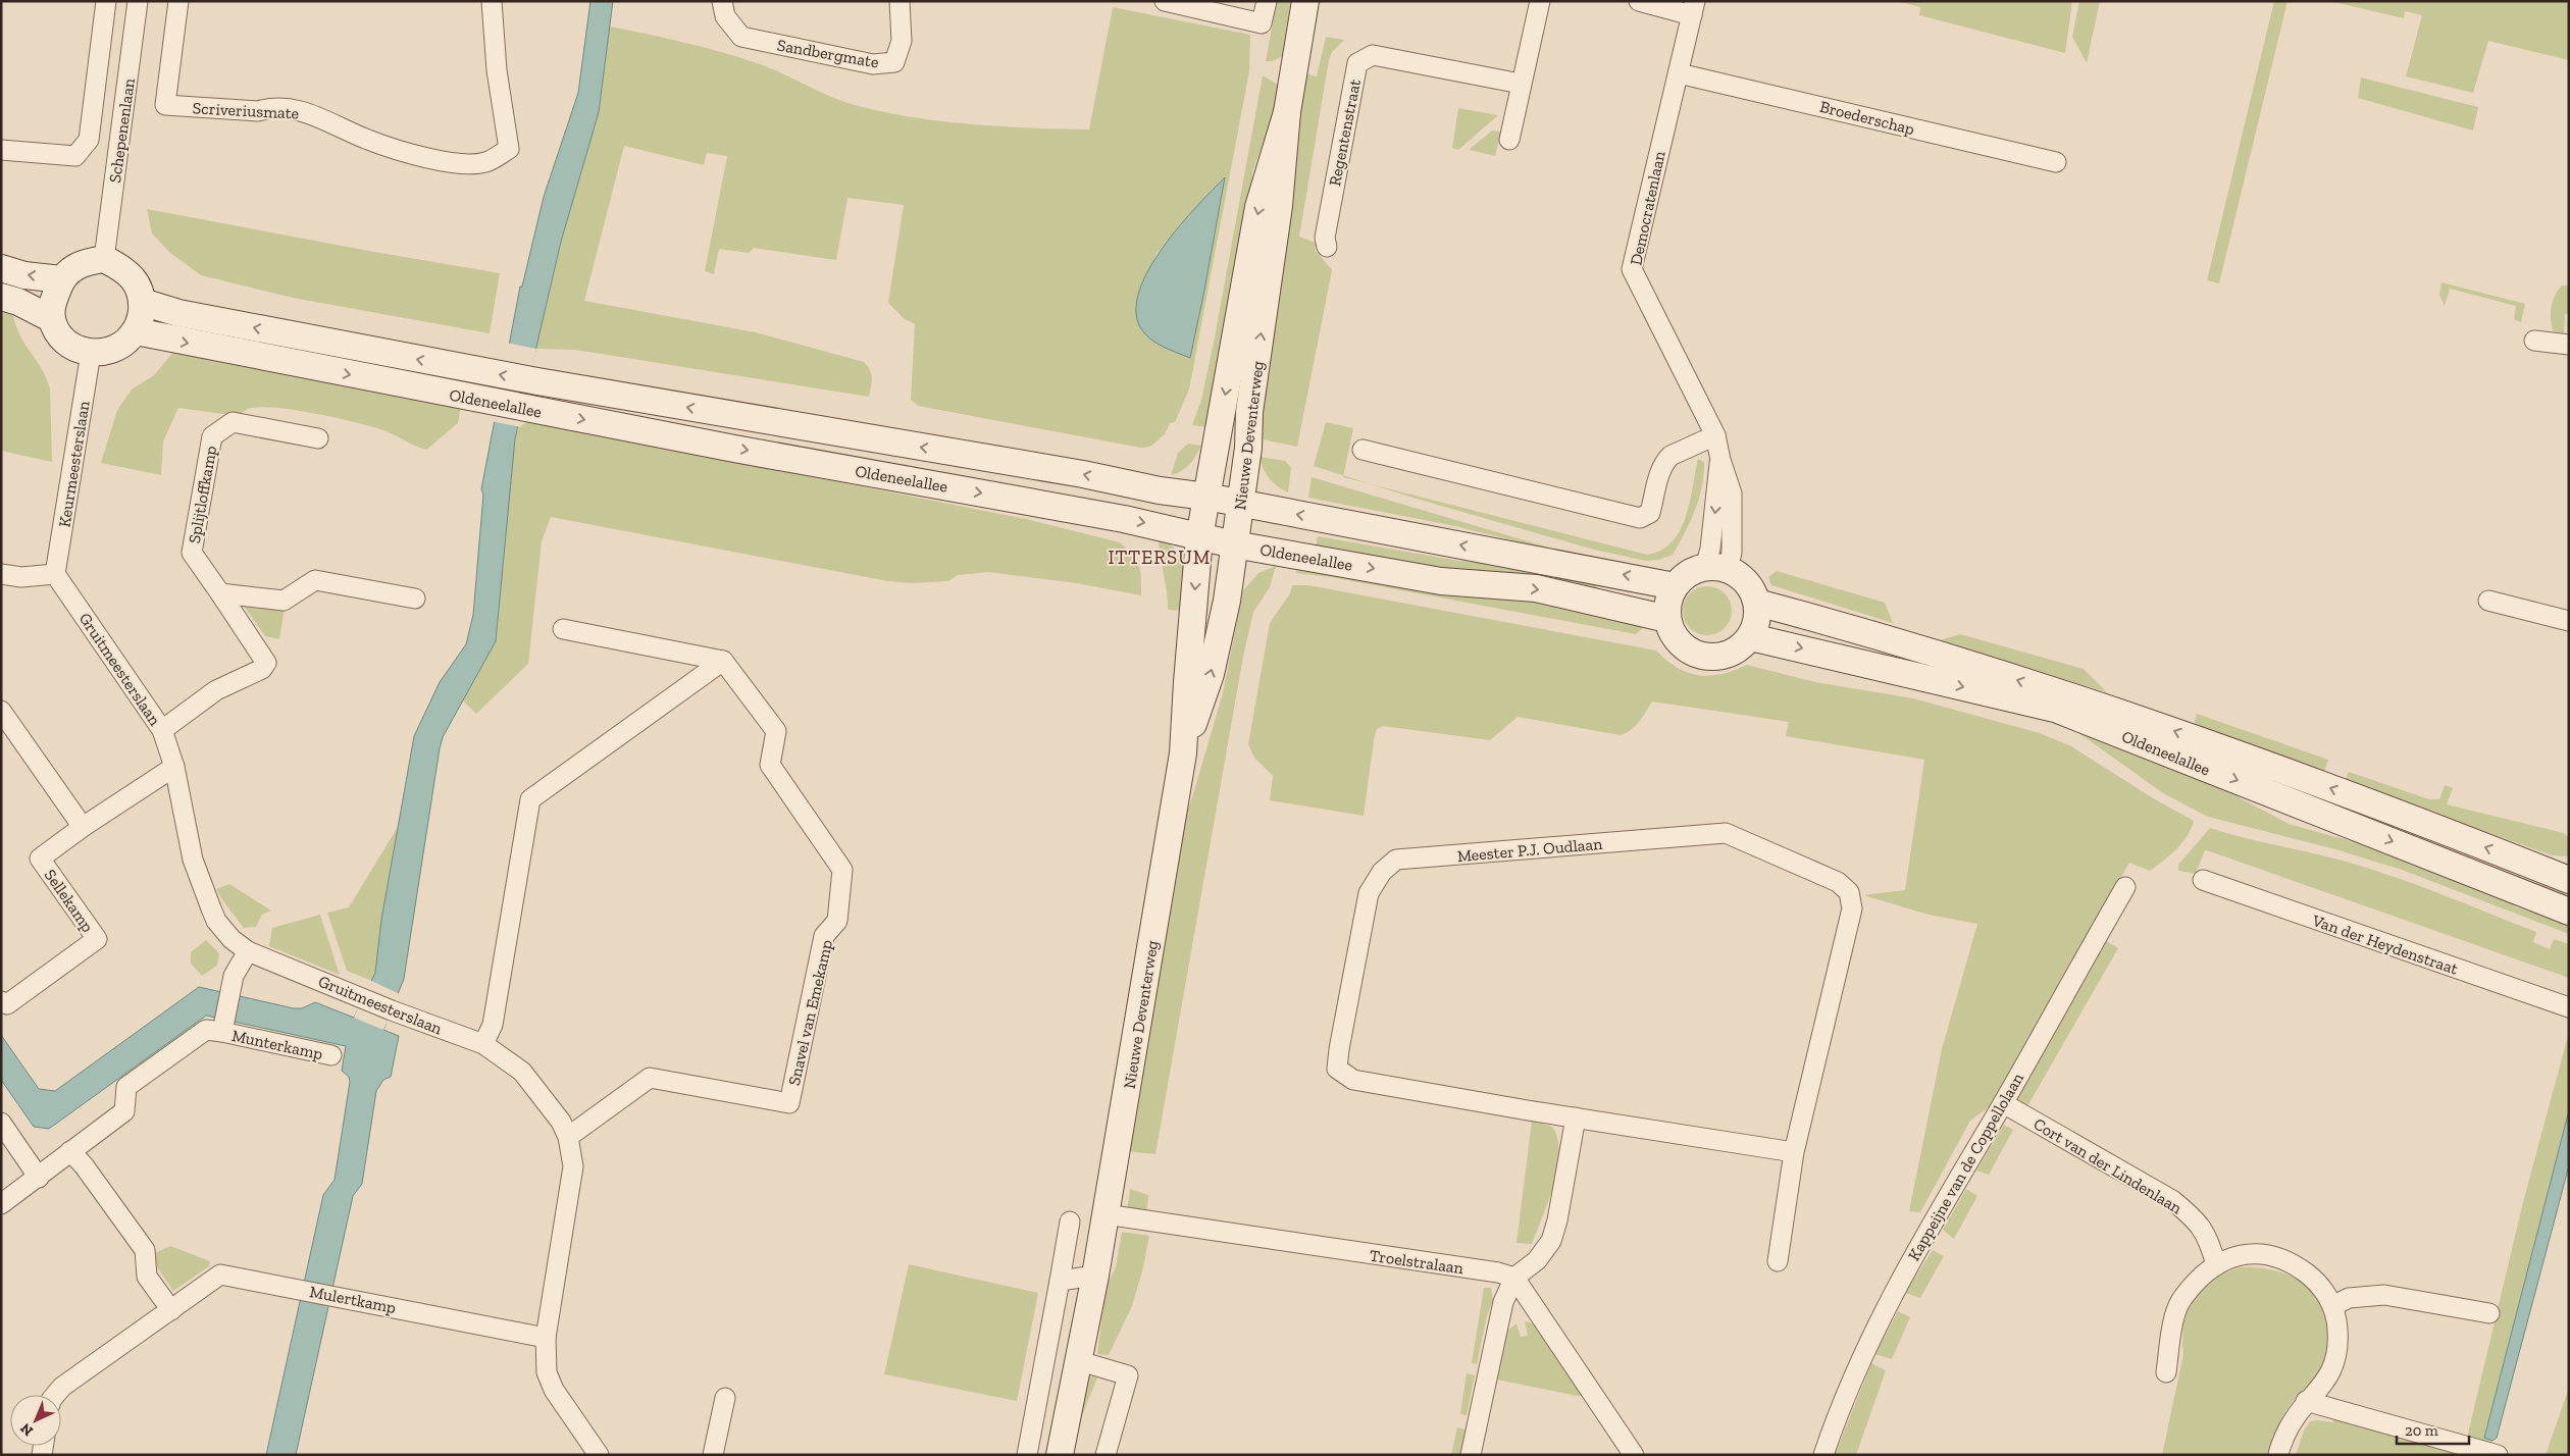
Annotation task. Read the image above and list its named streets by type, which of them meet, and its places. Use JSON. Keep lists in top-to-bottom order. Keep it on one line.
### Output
{"streets":{"street":["Sandbergmate","Scriveriusmate","Broederschap","Schepenenlaan","Regentenstraat","Democratenlaan","Oldeneelallee","Nieuwe Deventerweg","Keurmeesterslaan","Splijtloffkamp","Gruitmeesterslaan","Meester P.J. Oudlaan","Sellekamp","Van der Heydenstraat","Snavel van Emekamp","Munterkamp","Cort van der Lindenlaan","Kappeijne van de Coppellolaan","Troelstralaan","Mulertkamp"]},"crossings":[["Broederschap","Democratenlaan"],["Schepenenlaan","Oldeneelallee"],["Schepenenlaan","Keurmeesterslaan"],["Democratenlaan","Oldeneelallee"],["Oldeneelallee","Nieuwe Deventerweg"],["Oldeneelallee","Keurmeesterslaan"],["Nieuwe Deventerweg","Troelstralaan"],["Keurmeesterslaan","Gruitmeesterslaan"],["Splijtloffkamp","Gruitmeesterslaan"],["Gruitmeesterslaan","Sellekamp"],["Gruitmeesterslaan","Snavel van Emekamp"],["Gruitmeesterslaan","Munterkamp"],["Gruitmeesterslaan","Mulertkamp"],["Cort van der Lindenlaan","Kappeijne van de Coppellolaan"]],"districts":["ITTERSUM"],"scale_bar":"20 m","north":"bottom left"}
